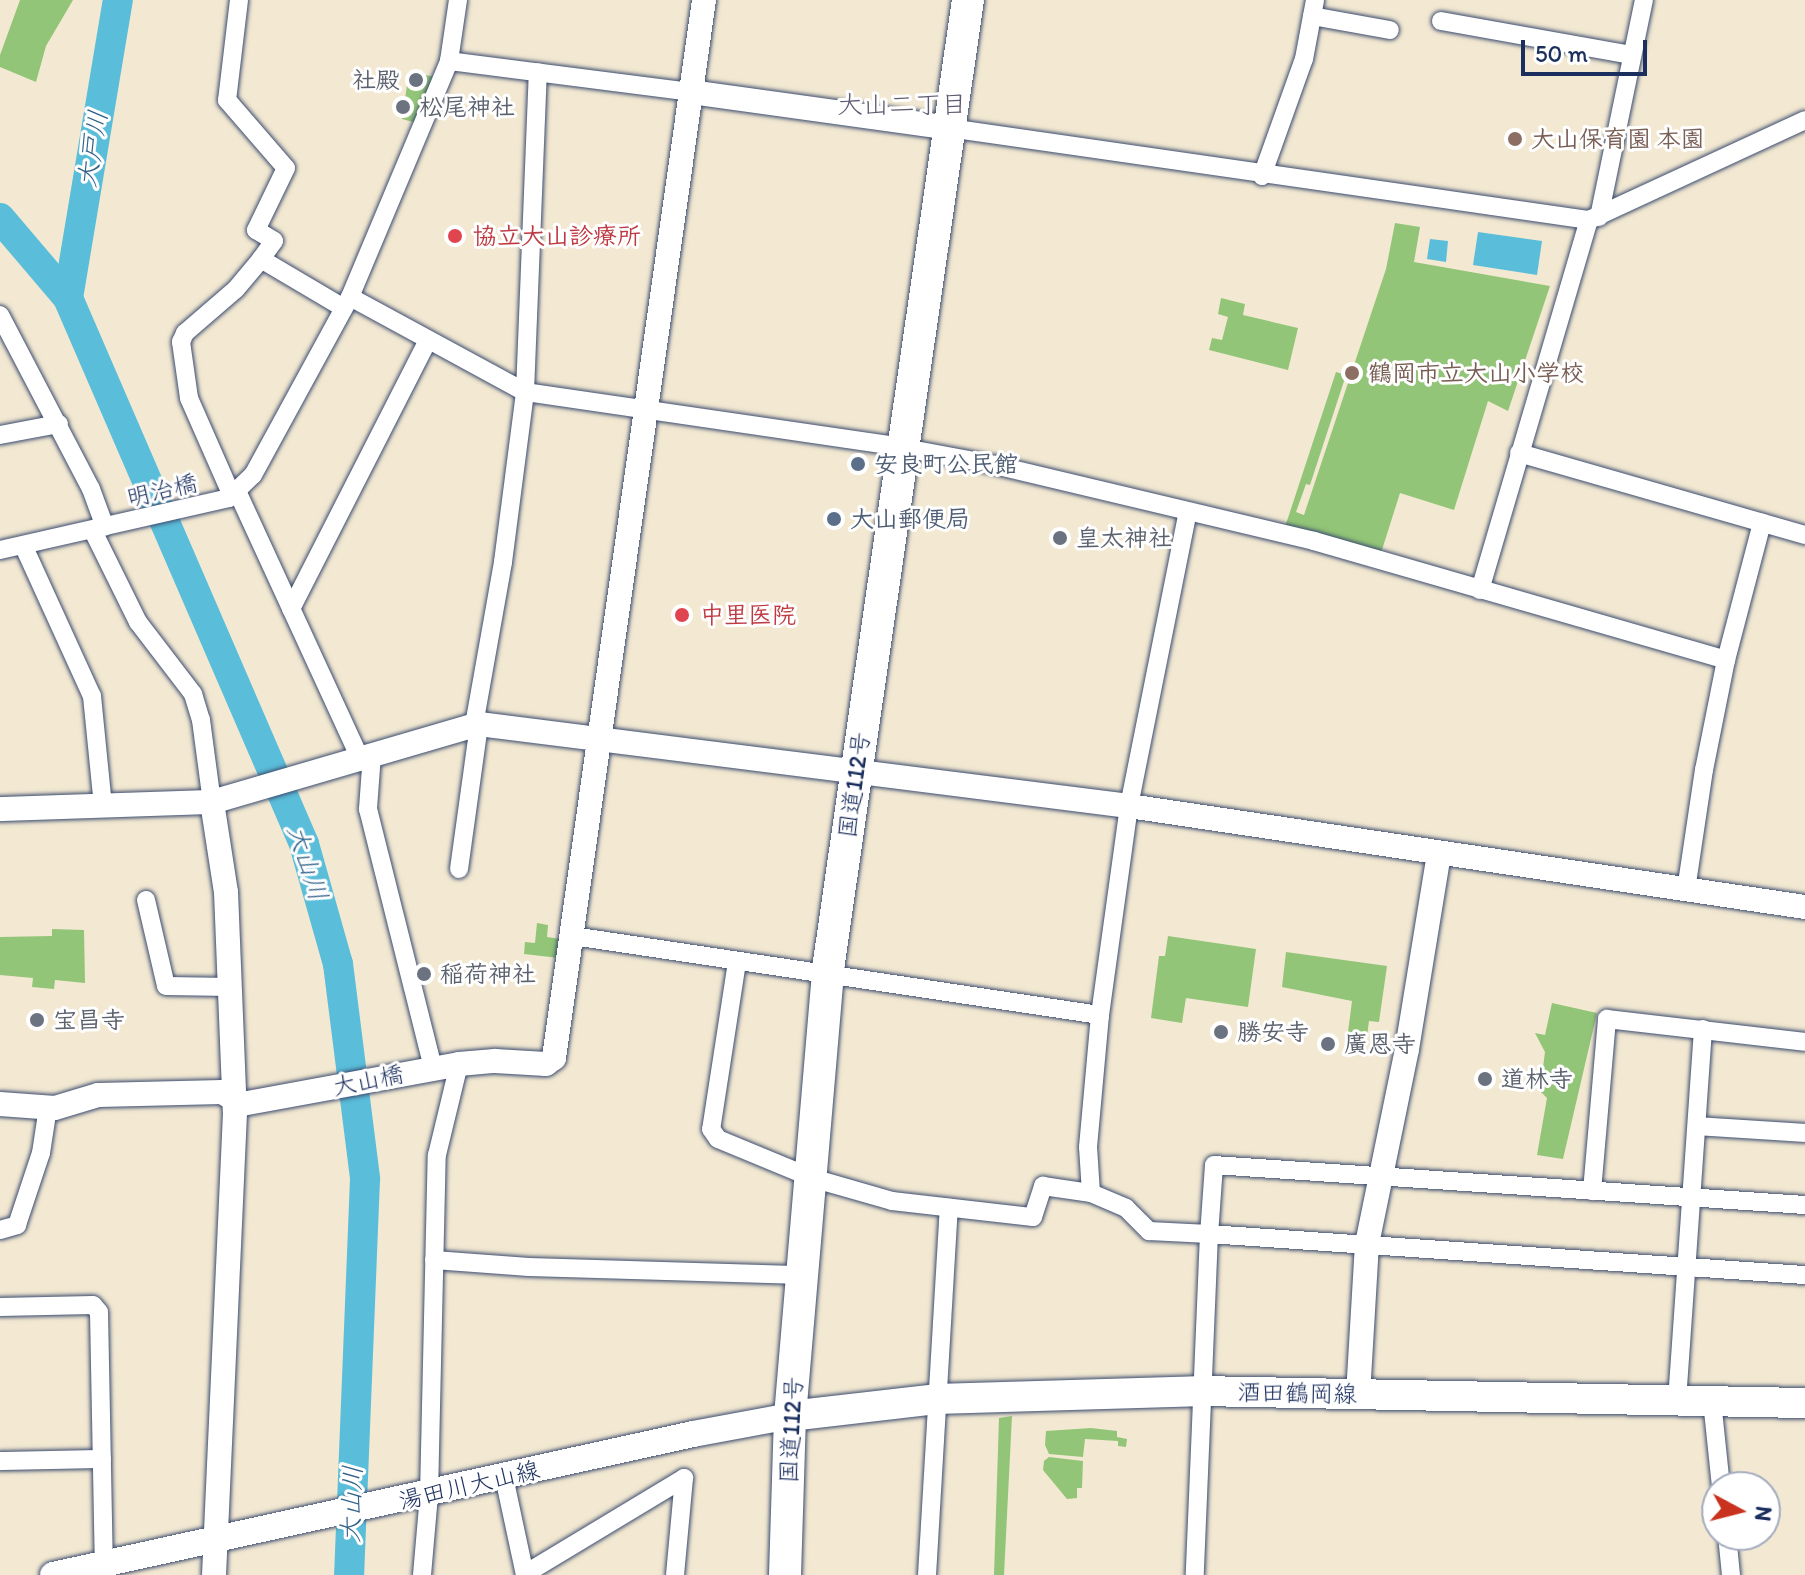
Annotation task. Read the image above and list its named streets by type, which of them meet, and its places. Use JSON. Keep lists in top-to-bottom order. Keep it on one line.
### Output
{"streets":{"highway":["国道112号"],"main road":["酒田鶴岡線","湯田川大山線"],"street":["明治橋","大山橋"]},"crossings":[["国道112号","酒田鶴岡線"],["国道112号","湯田川大山線"],["酒田鶴岡線","湯田川大山線"]],"districts":["大山二丁目"],"water":["大戸川","大山川"],"places":["社殿","松尾神社","大山保育園 本園","協立大山診療所","鶴岡市立大山小学校","安良町公民館","大山郵便局","皇太神社","中里医院","稲荷神社","宝昌寺","勝安寺","廣恩寺","道林寺"],"scale_bar":"50 m","north":"right"}
